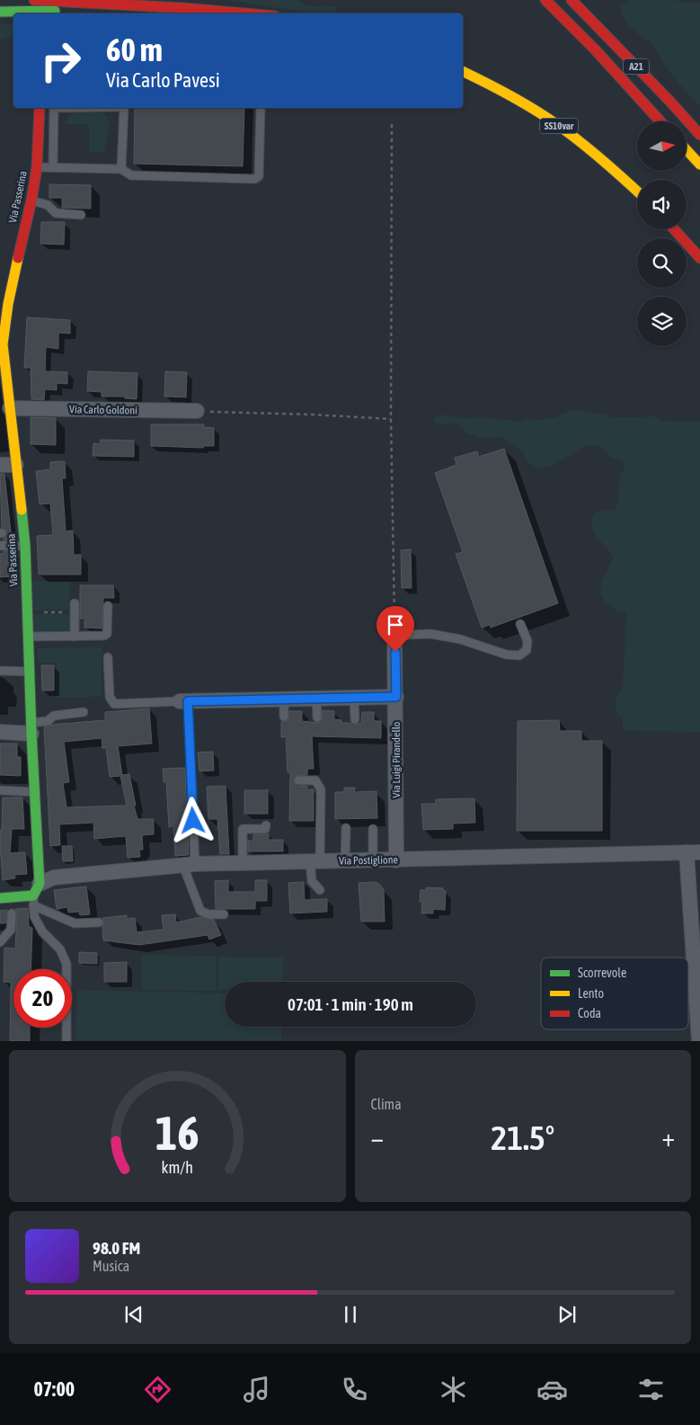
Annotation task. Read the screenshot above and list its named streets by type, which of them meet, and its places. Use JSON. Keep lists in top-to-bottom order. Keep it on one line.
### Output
{"streets":{"main road":["A21","SS10var","Via Passerina"],"street":["Via Carlo Goldoni","Via Luigi Pirandello","Via Postiglione"]},"crossings":[["Via Passerina","Via Carlo Goldoni"],["Via Passerina","Via Postiglione"],["Via Luigi Pirandello","Via Postiglione"]],"legend":["Scorrevole","Lento","Coda"],"north":"right","page":{"turn":["60 m","Via Carlo Pavesi"],"limit":"20","trip":"07:01 · 1 min · 190 m","tile":"Clima","heat":["−","21.5°","+"],"song":["98.0 FM","Musica"],"tabs":"07:00","gauge":["16","km/h"]}}
